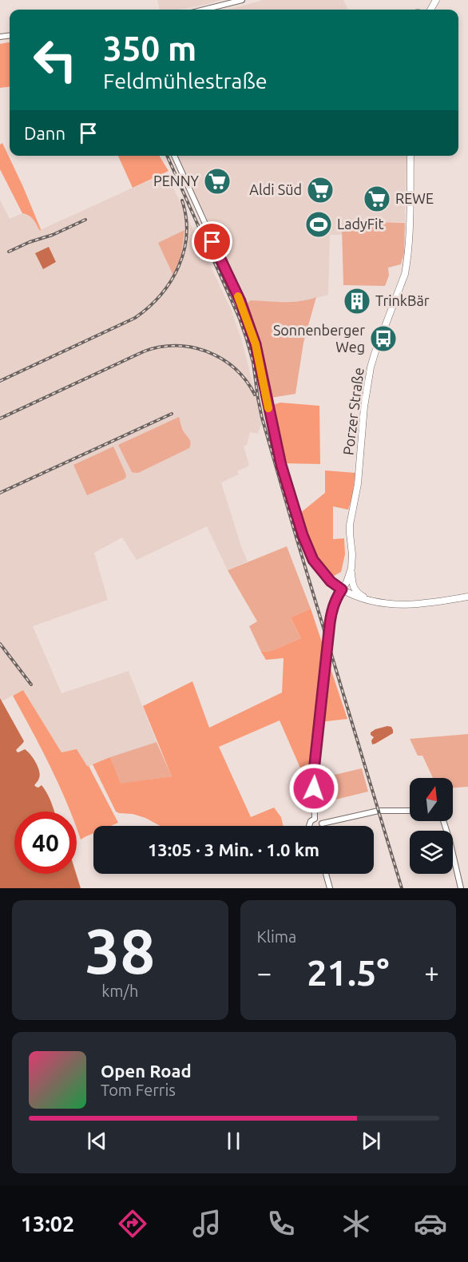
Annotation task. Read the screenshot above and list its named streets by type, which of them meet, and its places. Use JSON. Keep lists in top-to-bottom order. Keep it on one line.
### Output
{"streets":{"main road":["Porzer Straße"]},"places":{"supermarket":["PENNY","Aldi Süd","REWE"],"sports":["LadyFit"],"building":["TrinkBär"],"bus stop":["Sonnenberger Weg"]},"north":"top","page":{"turn":["350 m","Feldmühlestraße"],"then":"Dann","limit":"40","trip":"13:05 · 3 Min. · 1.0 km","tile":[["38","km/h"],"Klima"],"heat":["−","21.5°","+"],"song":["Open Road","Tom Ferris"],"tabs":"13:02"}}
